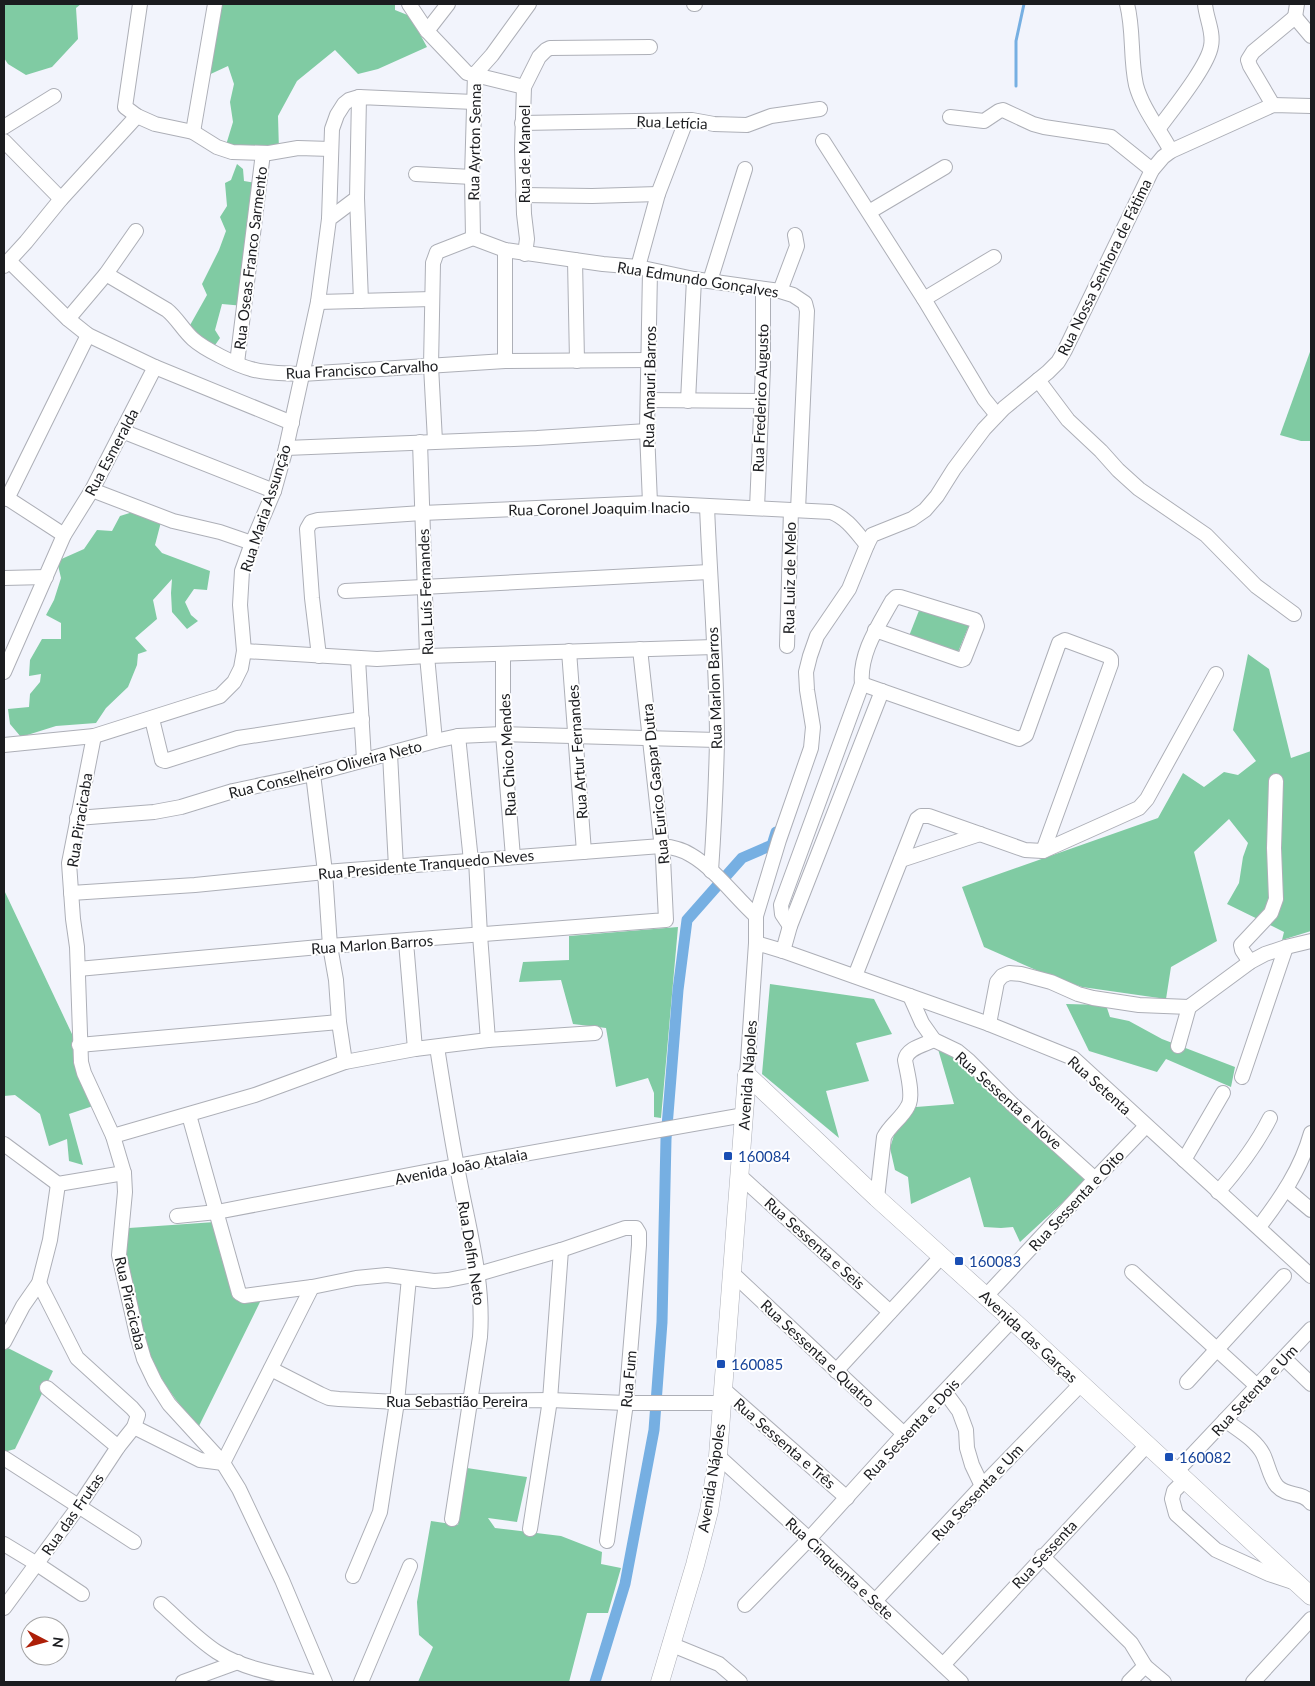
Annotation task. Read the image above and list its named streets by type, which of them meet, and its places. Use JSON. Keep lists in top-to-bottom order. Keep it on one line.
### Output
{"streets":{"main road":["Avenida Nápoles","Avenida das Garças"],"street":["Rua Letícia","Rua Ayrton Senna","Rua de Manoel","Rua Oseas Franco Sarmento","Rua Nossa Senhora de Fátima","Rua Edmundo Gonçalves","Rua Francisco Carvalho","Rua Amauri Barros","Rua Frederico Augusto","Rua Esmeralda","Rua Maria Assunção","Rua Coronel Joaquim Inacio","Rua Luiz de Melo","Rua Luís Fernandes","Rua Marlon Barros","Rua Artur Fernandes","Rua Chico Mendes","Rua Conselheiro Oliveira Neto","Rua Eurico Gaspar Dutra","Rua Piracicaba","Rua Presidente Tranquedo Neves","Rua Setenta","Rua Sessenta e Nove","Avenida João Atalaia","Rua Sessenta e Oito","Rua Sessenta e Seis","Rua Delfin Neto","Rua Sessenta e Quatro","Rua Fum","Rua Setenta e Um","Rua Sebastião Pereira","Rua Sessenta e Dois","Rua Sessenta e Três","Rua Sessenta e Um","Rua das Frutas","Rua Sessenta","Rua Cinquenta e Sete"]},"crossings":[["Rua Letícia","Rua de Manoel"],["Rua Letícia","Rua Amauri Barros"],["Rua Ayrton Senna","Rua Edmundo Gonçalves"],["Rua de Manoel","Rua Edmundo Gonçalves"],["Rua Oseas Franco Sarmento","Rua Francisco Carvalho"],["Rua Nossa Senhora de Fátima","Rua Coronel Joaquim Inacio"],["Rua Nossa Senhora de Fátima","Avenida Nápoles"],["Rua Edmundo Gonçalves","Rua Amauri Barros"],["Rua Edmundo Gonçalves","Rua Frederico Augusto"],["Rua Edmundo Gonçalves","Rua Coronel Joaquim Inacio"],["Rua Edmundo Gonçalves","Rua Luiz de Melo"],["Rua Francisco Carvalho","Rua Amauri Barros"],["Rua Francisco Carvalho","Rua Maria Assunção"],["Rua Amauri Barros","Rua Coronel Joaquim Inacio"],["Rua Frederico Augusto","Rua Coronel Joaquim Inacio"],["Rua Maria Assunção","Rua Piracicaba"],["Rua Coronel Joaquim Inacio","Rua Luiz de Melo"],["Rua Coronel Joaquim Inacio","Rua Luís Fernandes"],["Rua Coronel Joaquim Inacio","Rua Marlon Barros"],["Rua Coronel Joaquim Inacio","Avenida Nápoles"],["Rua Luís Fernandes","Rua Conselheiro Oliveira Neto"],["Rua Marlon Barros","Rua Conselheiro Oliveira Neto"],["Rua Marlon Barros","Rua Eurico Gaspar Dutra"],["Rua Marlon Barros","Rua Piracicaba"],["Rua Marlon Barros","Rua Presidente Tranquedo Neves"],["Rua Artur Fernandes","Rua Conselheiro Oliveira Neto"],["Rua Artur Fernandes","Rua Presidente Tranquedo Neves"],["Rua Chico Mendes","Rua Conselheiro Oliveira Neto"],["Rua Chico Mendes","Rua Presidente Tranquedo Neves"],["Rua Conselheiro Oliveira Neto","Rua Eurico Gaspar Dutra"],["Rua Conselheiro Oliveira Neto","Rua Piracicaba"],["Rua Eurico Gaspar Dutra","Rua Presidente Tranquedo Neves"],["Rua Piracicaba","Rua Presidente Tranquedo Neves"],["Rua Presidente Tranquedo Neves","Avenida Nápoles"],["Avenida Nápoles","Rua Setenta"],["Avenida Nápoles","Avenida João Atalaia"],["Avenida Nápoles","Rua Sessenta e Seis"],["Avenida Nápoles","Avenida das Garças"],["Avenida Nápoles","Rua Sessenta e Quatro"],["Avenida Nápoles","Rua Sebastião Pereira"],["Avenida Nápoles","Rua Sessenta e Três"],["Avenida Nápoles","Rua Cinquenta e Sete"],["Rua Setenta","Rua Sessenta e Oito"],["Rua Sessenta e Nove","Rua Sessenta e Oito"],["Avenida João Atalaia","Rua Delfin Neto"],["Rua Sessenta e Oito","Avenida das Garças"],["Rua Delfin Neto","Rua Sebastião Pereira"],["Avenida das Garças","Rua Setenta e Um"],["Avenida das Garças","Rua Sessenta e Dois"],["Avenida das Garças","Rua Sessenta e Um"],["Avenida das Garças","Rua Sessenta"],["Rua Sessenta e Quatro","Rua Sessenta e Dois"],["Rua Fum","Rua Sebastião Pereira"],["Rua Sebastião Pereira","Rua Sessenta e Três"],["Rua Sessenta e Dois","Rua Sessenta e Três"],["Rua Sessenta e Dois","Rua Cinquenta e Sete"],["Rua Sessenta e Um","Rua Cinquenta e Sete"],["Rua Sessenta","Rua Cinquenta e Sete"]],"places":{"transit":["160084","160083","160085","160082"]},"north":"right"}
